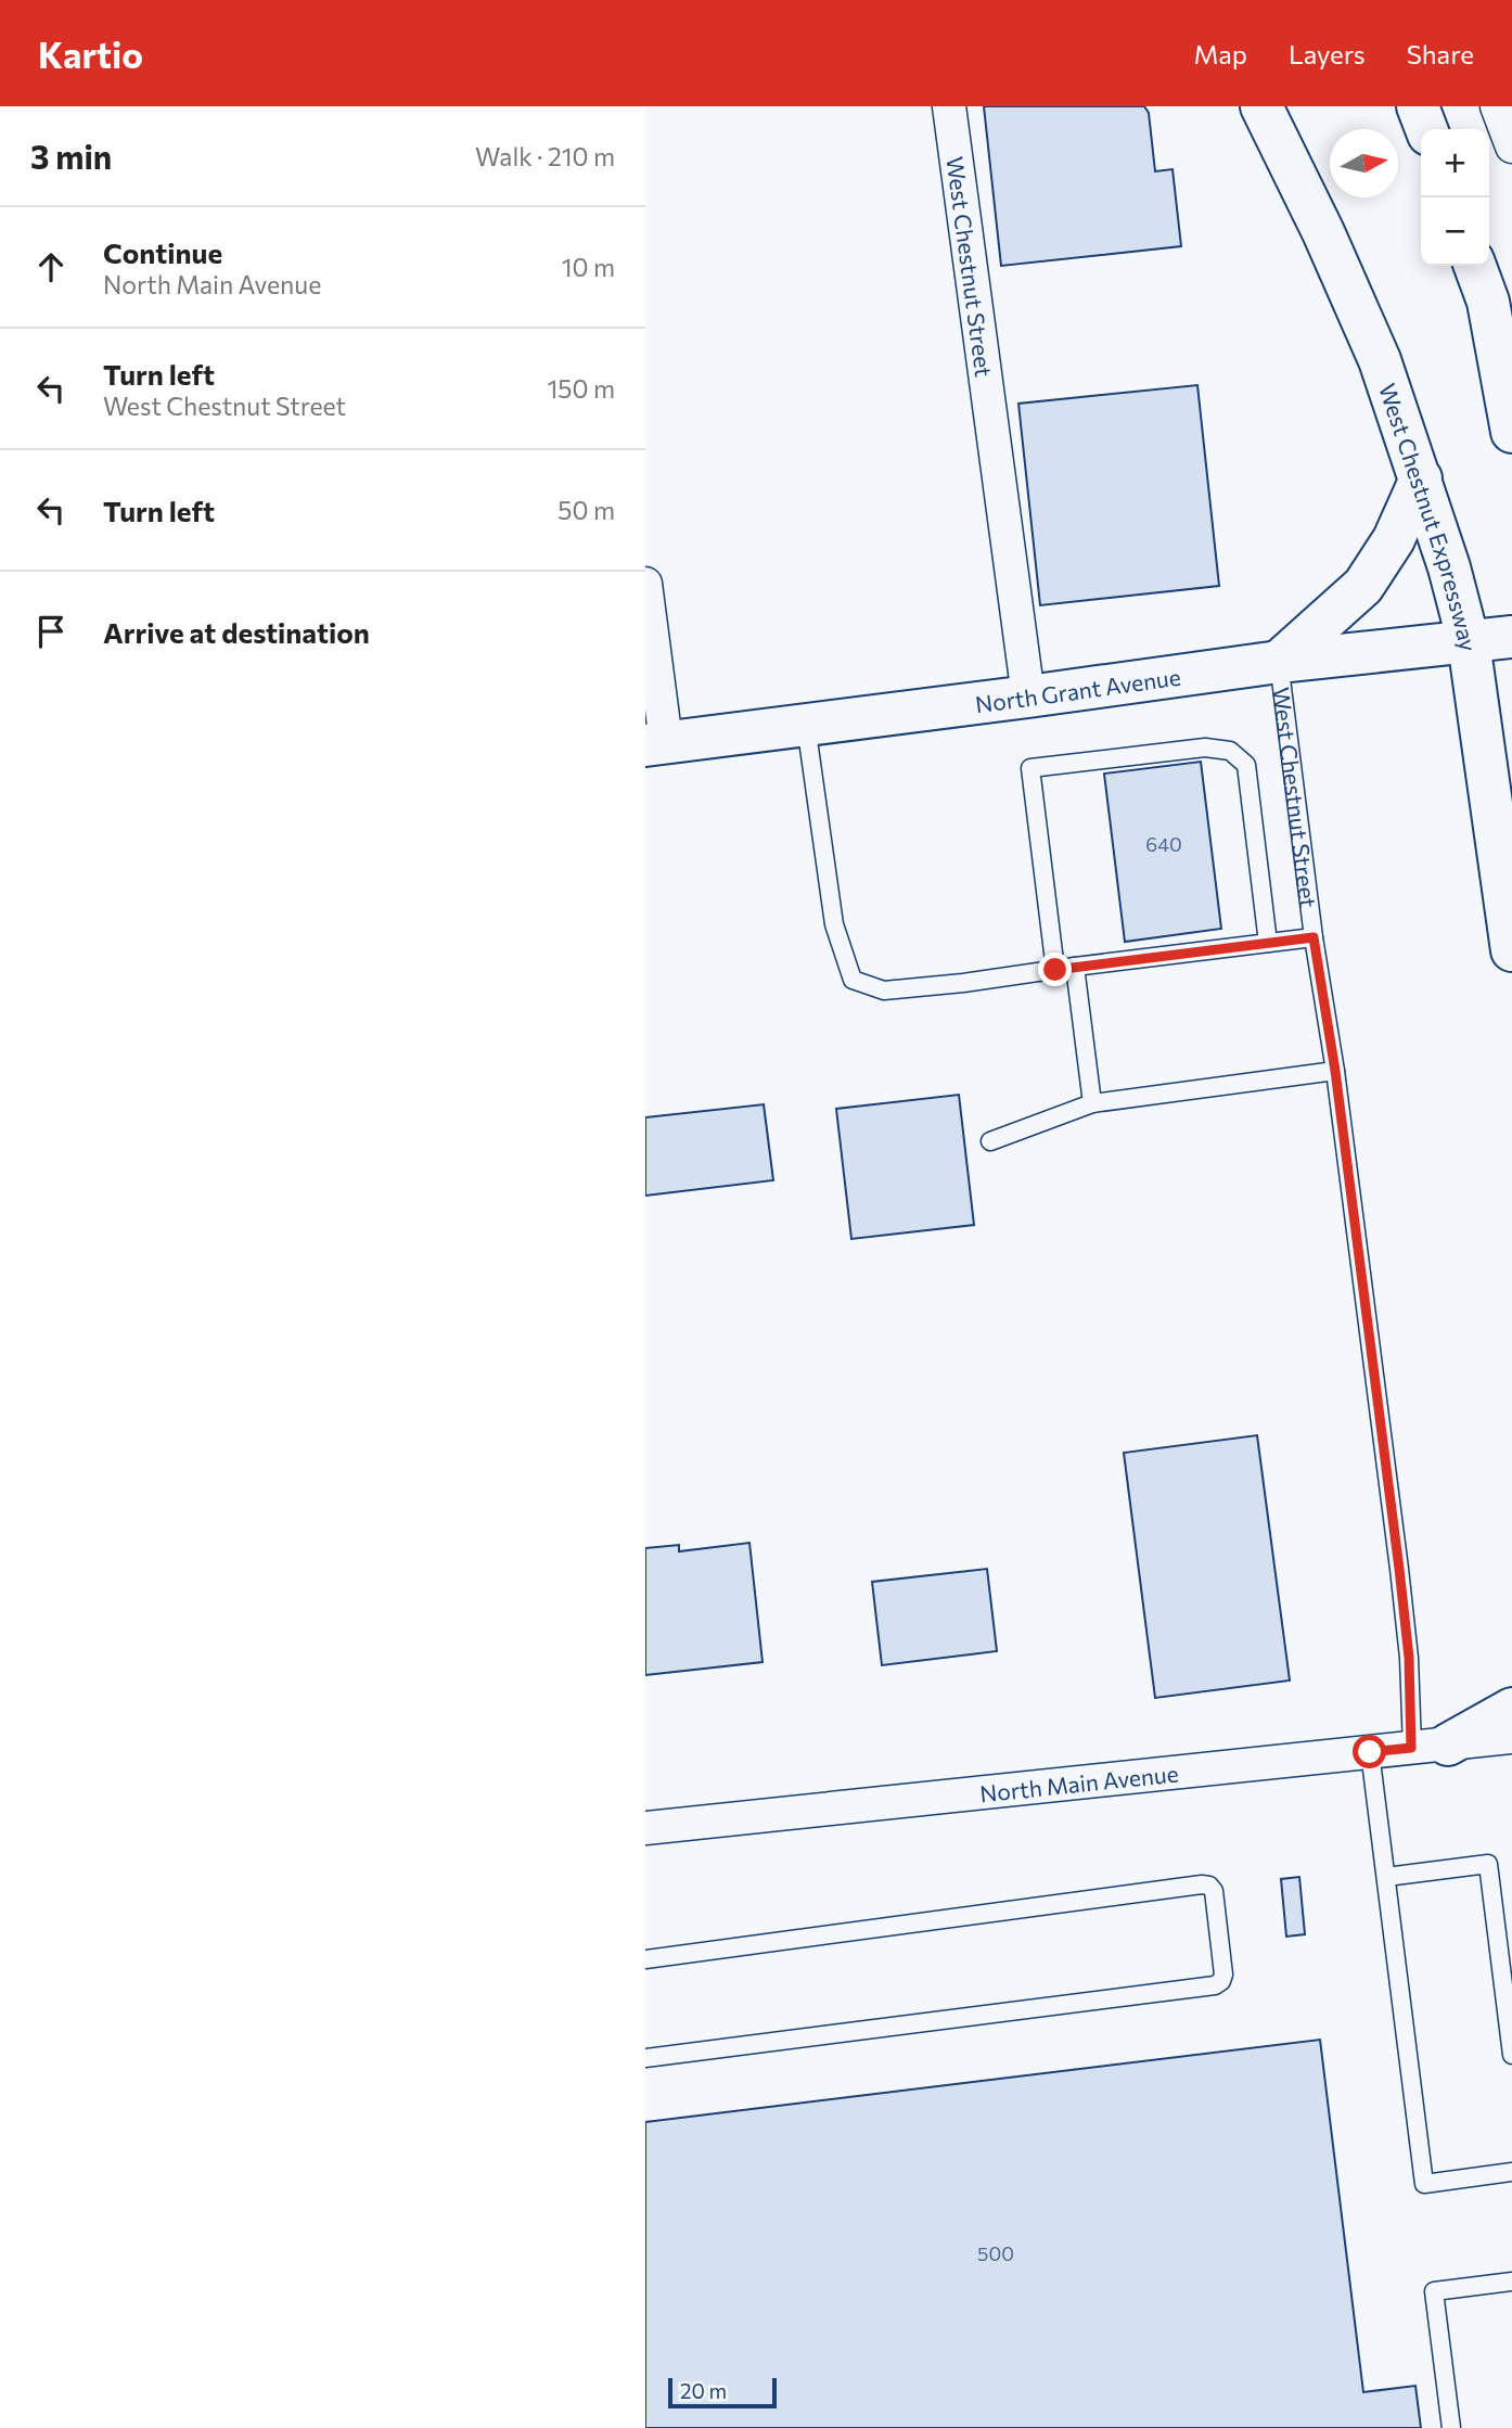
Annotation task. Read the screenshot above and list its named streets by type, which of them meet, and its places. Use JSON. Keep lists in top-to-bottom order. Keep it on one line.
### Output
{"streets":{"main road":["West Chestnut Expressway","North Grant Avenue"],"street":["West Chestnut Street","North Main Avenue"]},"crossings":[["West Chestnut Street","North Grant Avenue"],["West Chestnut Street","North Main Avenue"],["West Chestnut Expressway","North Grant Avenue"]],"house_numbers":["640","500"],"scale_bar":"20 m","north":"right","page":{"header":"Kartio","nav":["Map","Layers","Share"],"heading":["3 min","Walk · 210 m"],"map_buttons":["+","−"],"list":[["Continue","North Main Avenue","10 m"],["Turn left","West Chestnut Street","150 m"],["Turn left","50 m"],"Arrive at destination"],"scale":"20 m"}}
